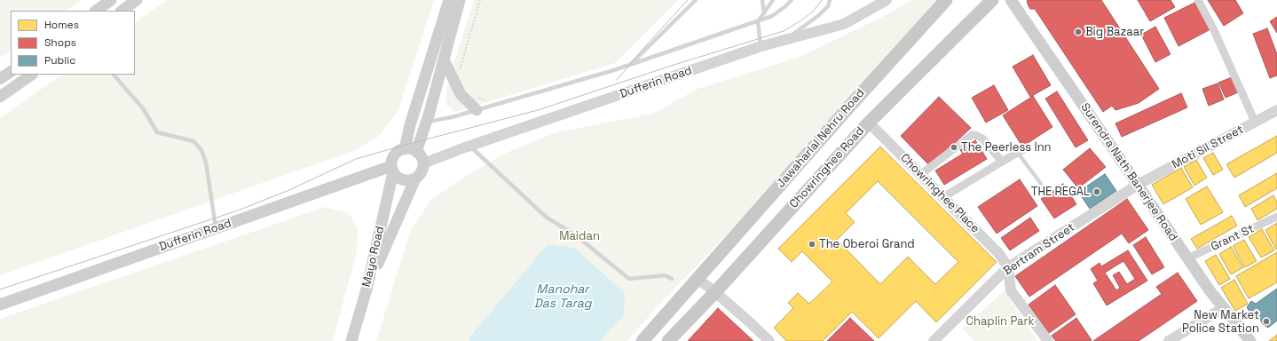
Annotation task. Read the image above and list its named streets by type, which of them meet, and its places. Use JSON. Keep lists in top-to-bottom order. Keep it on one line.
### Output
{"streets":{"main road":["Dufferin Road","Jawaharlal Nehru Road","Chowringhee Road","Surendra Nath Banerjee Road","Mayo Road"],"street":["Moti Sil Street","Chowringhee Place","Grant St","Bertram Street"]},"crossings":[["Dufferin Road","Mayo Road"],["Moti Sil Street","Surendra Nath Banerjee Road"],["Moti Sil Street","Bertram Street"],["Chowringhee Road","Chowringhee Place"],["Surendra Nath Banerjee Road","Grant St"],["Surendra Nath Banerjee Road","Bertram Street"],["Chowringhee Place","Bertram Street"]],"water":["Manohar Das Tarag"],"parks":["Maidan","Chaplin Park"],"places":["Big Bazaar","The Peerless Inn","THE REGAL","The Oberoi Grand","New Market Police Station"],"legend":["Homes","Shops","Public"]}
